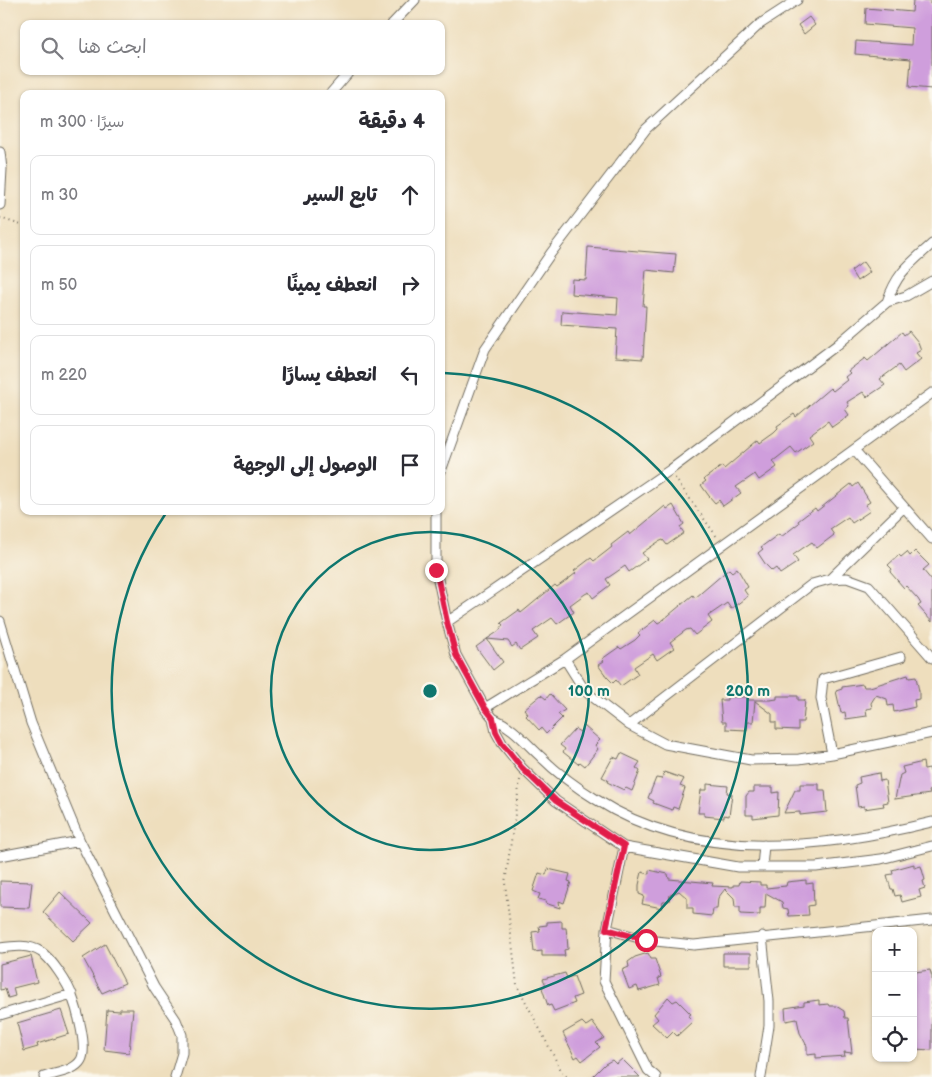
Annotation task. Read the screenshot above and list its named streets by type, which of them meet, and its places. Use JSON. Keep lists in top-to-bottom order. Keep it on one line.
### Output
{"page":{"search":"ابحث هنا","heading":["4 دقيقة","سيرًا · 300 m"],"list":[["تابع السير","30 m"],["انعطف يمينًا","50 m"],["انعطف يسارًا","220 m"],"الوصول إلى الوجهة"],"map_buttons":["+","−"]},"rings":["100 m","200 m"]}
